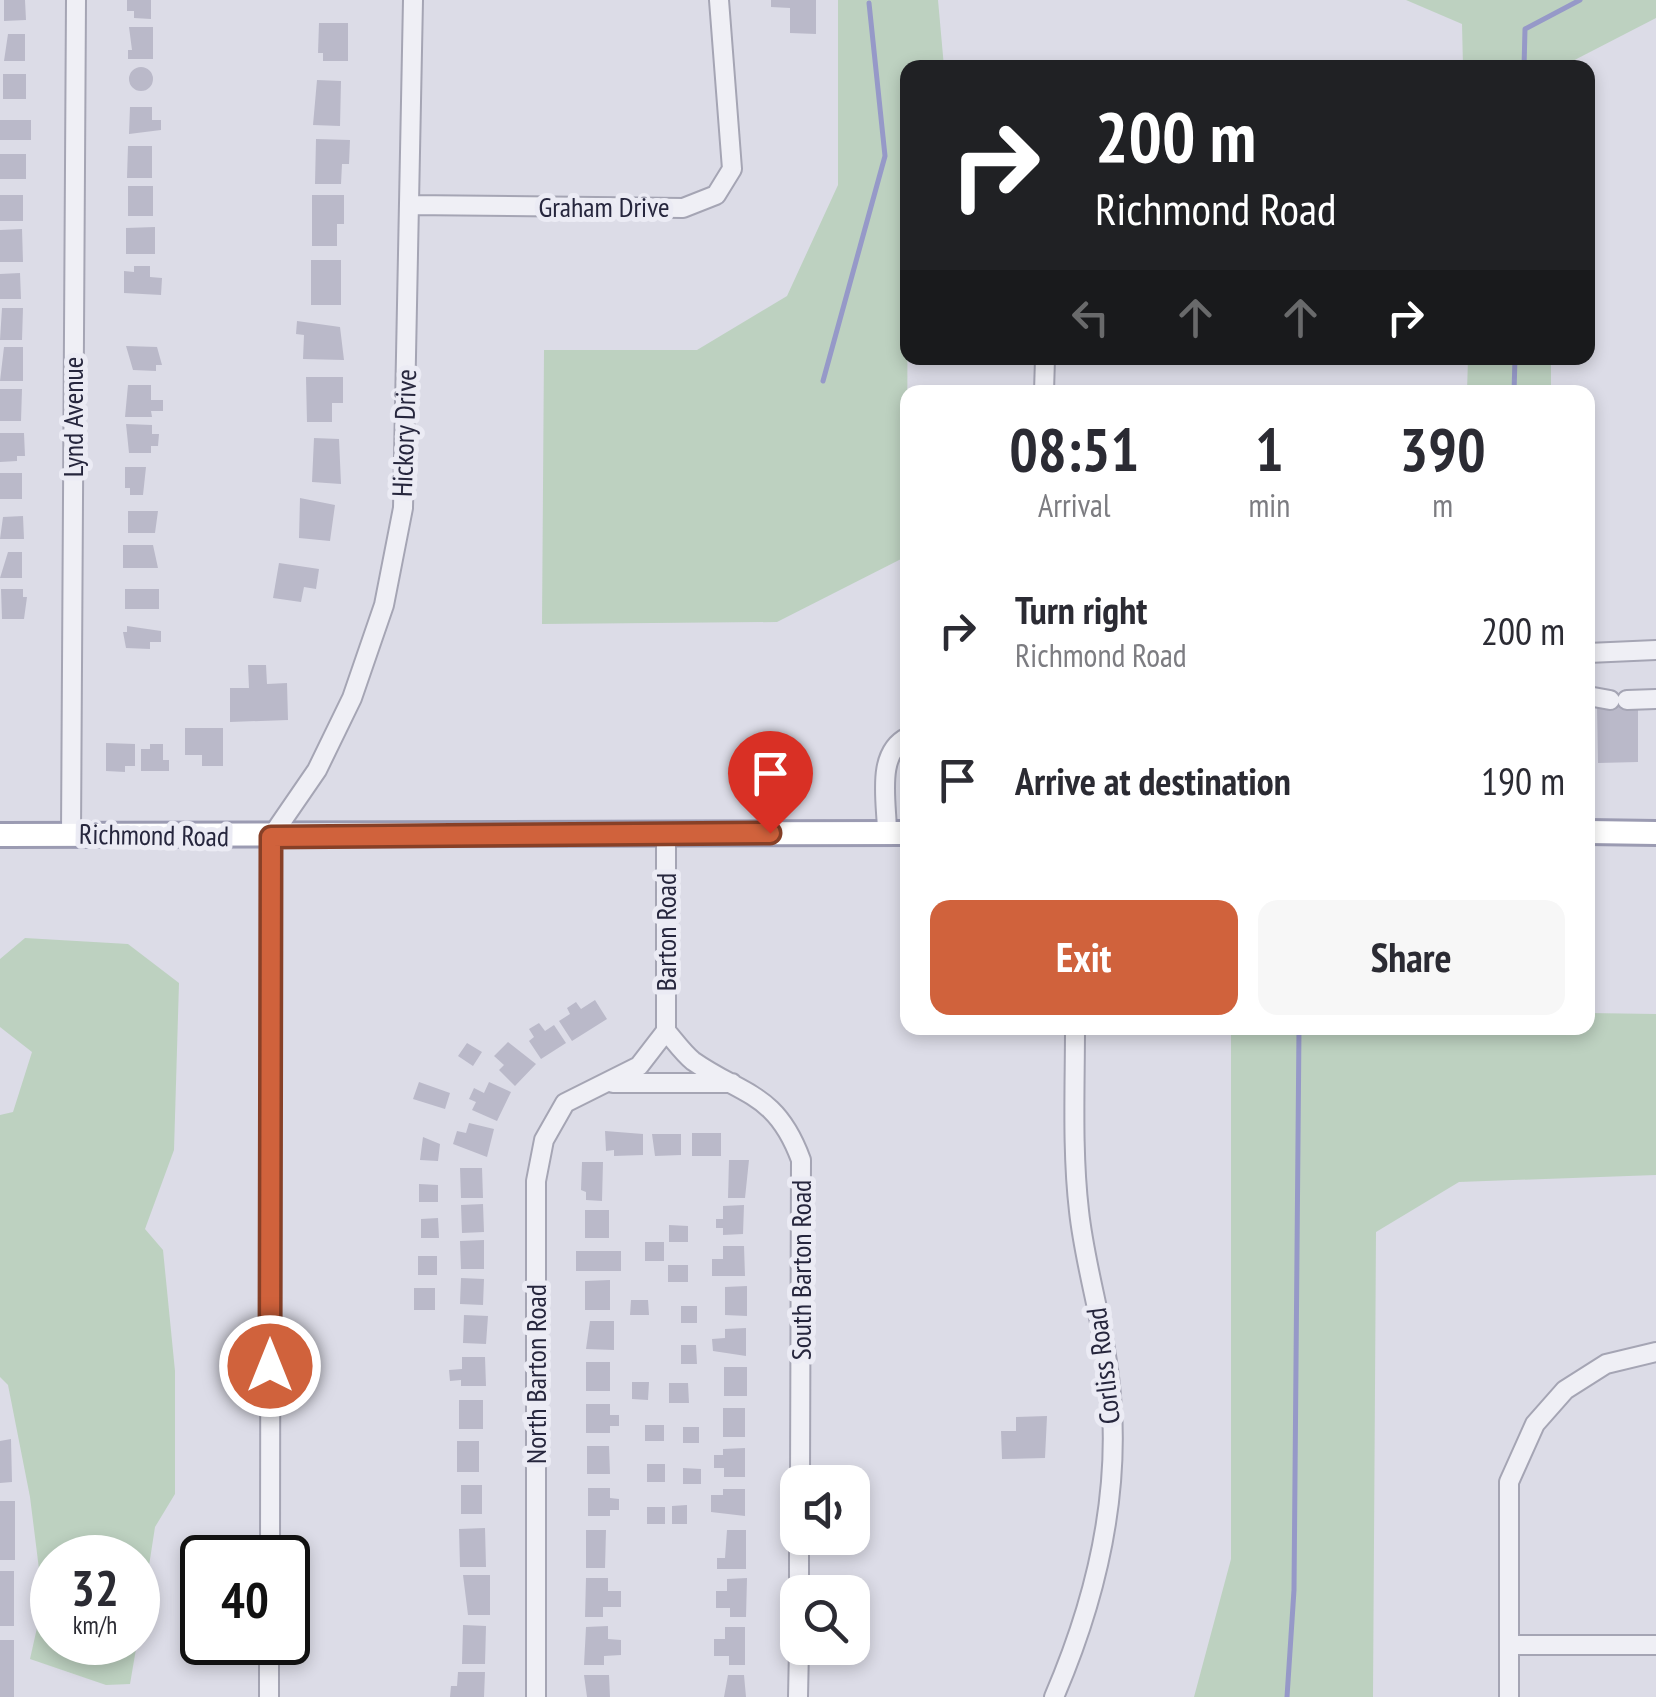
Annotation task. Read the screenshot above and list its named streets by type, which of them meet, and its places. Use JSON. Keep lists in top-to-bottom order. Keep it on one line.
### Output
{"streets":{"main road":["Richmond Road"],"street":["Graham Drive","Lynd Avenue","Hickory Drive","Barton Road","South Barton Road","Corliss Road","North Barton Road"]},"crossings":[["Graham Drive","Hickory Drive"],["Lynd Avenue","Richmond Road"],["Hickory Drive","Richmond Road"],["Richmond Road","Barton Road"],["Barton Road","South Barton Road"],["Barton Road","North Barton Road"],["South Barton Road","North Barton Road"]],"page":{"turn":["200 m","Richmond Road"],"eta":["08:51","Arrival","1","min","390","m"],"list":[{"name":"Turn right","note":"Richmond Road","value":"200 m"},{"name":"Arrive at destination","value":"190 m"}],"buttons":["Exit","Share"],"speed":"32 km/h","limit":"40"}}
